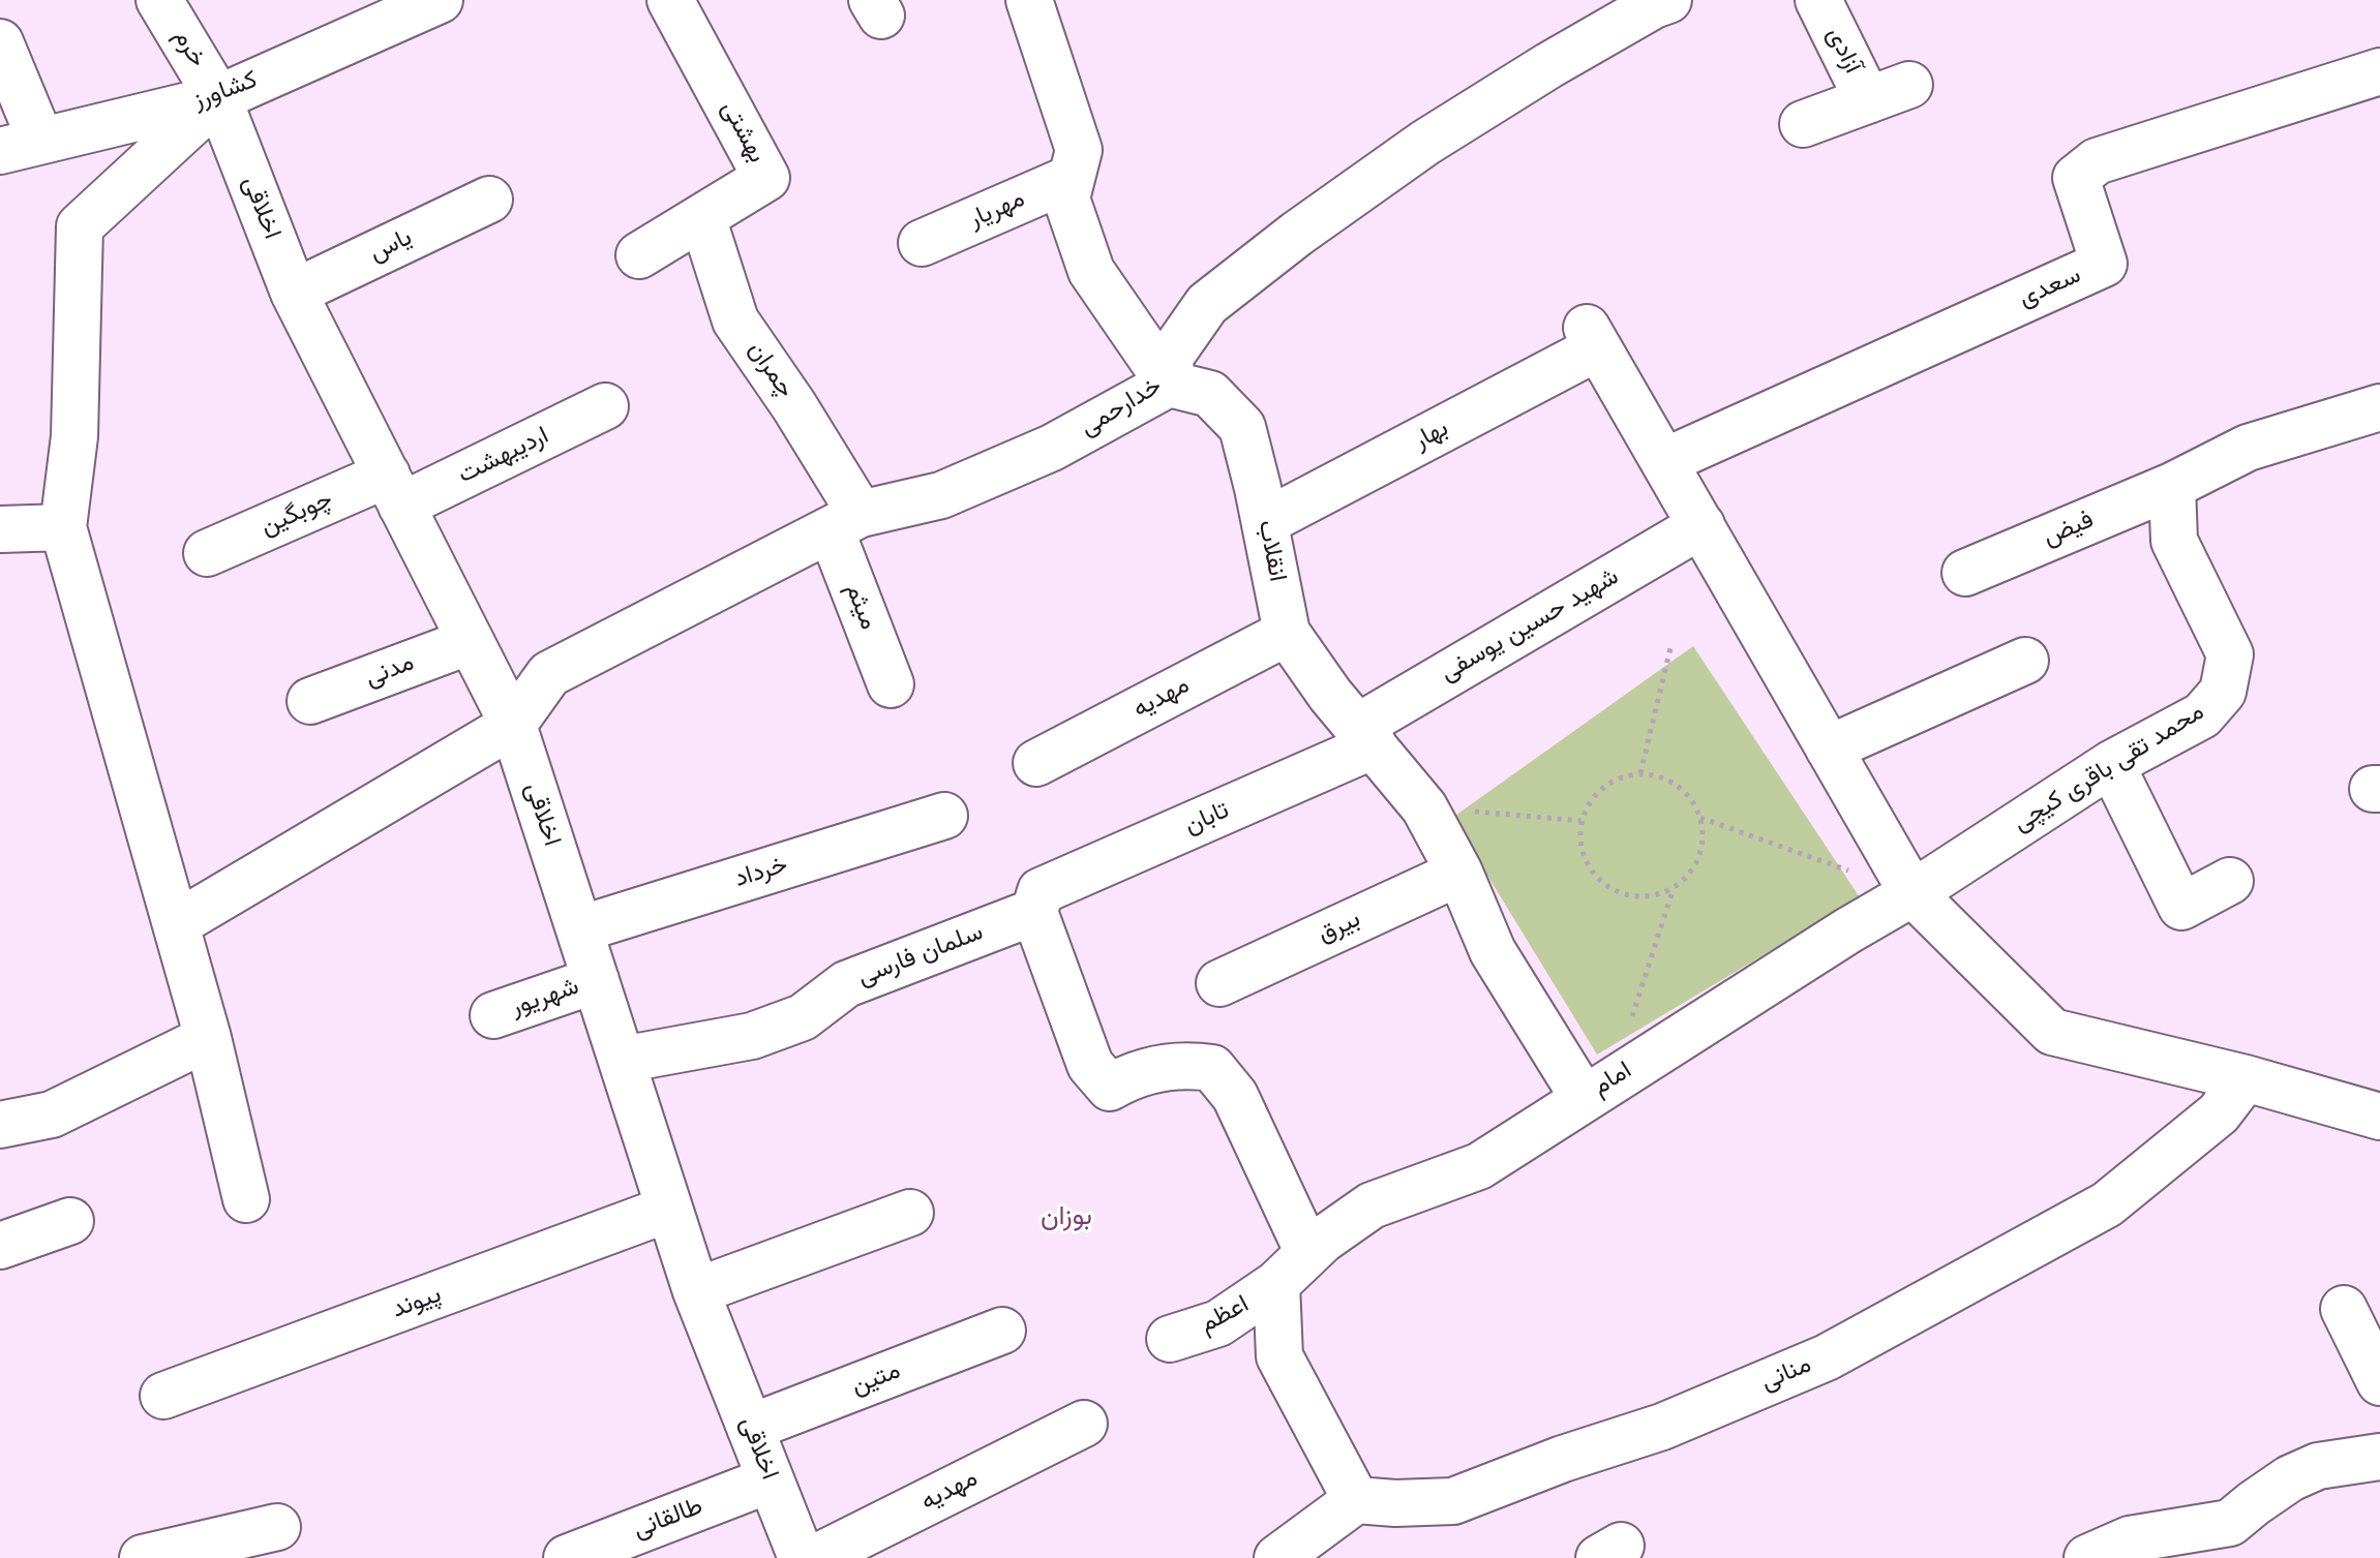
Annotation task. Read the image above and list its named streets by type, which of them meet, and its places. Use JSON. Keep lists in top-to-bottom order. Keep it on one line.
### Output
{"streets":{"street":["خرم","آزادی","کشاورز","بهشتی","اخلاقی","مهریار","یاس","سعدی","چمران","خدارحمی","بهار","اردیبهشت","چوبگین","فیض","انقلاب","میثم","شهید حسین یوسفی","مدنی","مهدیه","محمد تقی باقری کیچی","تابان","خرداد","بیرق","سلمان فارسی","شهریور","امام","پیوند","اعظم","منانی","متین","طالقانی"]},"crossings":[["خرم","کشاورز"],["خرم","اخلاقی"],["کشاورز","اخلاقی"],["بهشتی","چمران"],["اخلاقی","یاس"],["اخلاقی","خدارحمی"],["اخلاقی","اردیبهشت"],["اخلاقی","چوبگین"],["اخلاقی","مدنی"],["اخلاقی","خرداد"],["اخلاقی","سلمان فارسی"],["اخلاقی","شهریور"],["اخلاقی","پیوند"],["اخلاقی","متین"],["اخلاقی","طالقانی"],["سعدی","بهار"],["چمران","خدارحمی"],["چمران","میثم"],["خدارحمی","انقلاب"],["خدارحمی","میثم"],["بهار","انقلاب"],["اردیبهشت","چوبگین"],["فیض","محمد تقی باقری کیچی"],["انقلاب","شهید حسین یوسفی"],["انقلاب","مهدیه"],["انقلاب","تابان"],["انقلاب","بیرق"],["انقلاب","امام"],["شهید حسین یوسفی","تابان"],["محمد تقی باقری کیچی","امام"],["تابان","سلمان فارسی"],["امام","اعظم"]],"districts":["بوزان"]}
